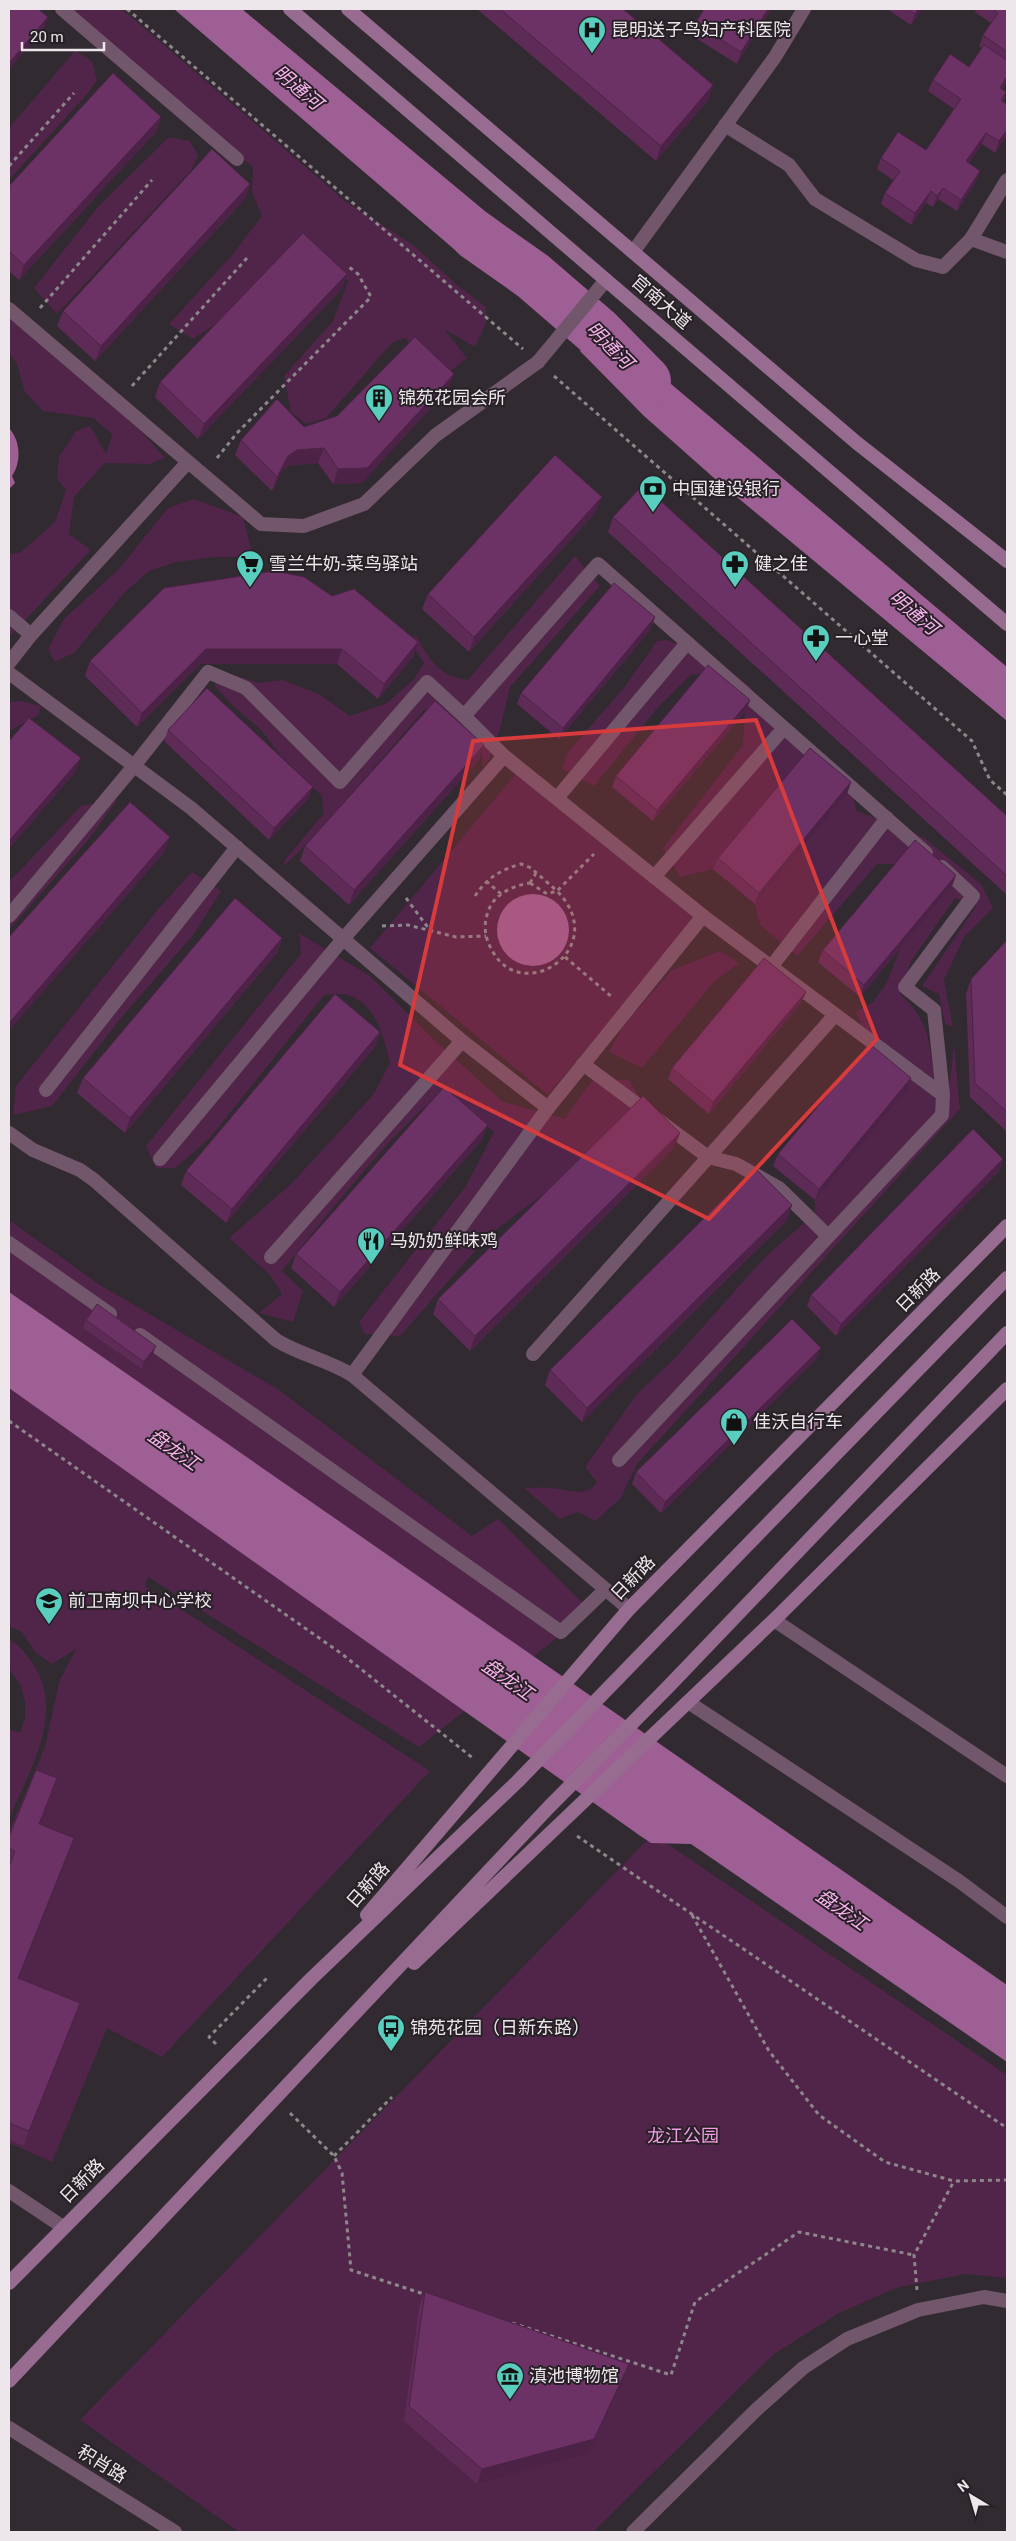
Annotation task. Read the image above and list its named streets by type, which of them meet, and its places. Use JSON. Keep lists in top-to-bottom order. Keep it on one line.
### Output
{"streets":{"main road":["官南大道","日新路"],"street":["积肖路"]},"water":["明通河","盘龙江"],"parks":["龙江公园"],"places":{"hospital":["昆明送子鸟妇产科医院"],"building":["锦苑花园会所"],"bank":["中国建设银行"],"supermarket":["雪兰牛奶-菜鸟驿站"],"pharmacy":["健之佳","一心堂"],"restaurant":["马奶奶鲜味鸡"],"shop":["佳沃自行车"],"school or university":["前卫南坝中心学校"],"bus stop":["锦苑花园（日新东路）"],"museum":["滇池博物馆"]},"scale_bar":"20 m","north":"top left"}
